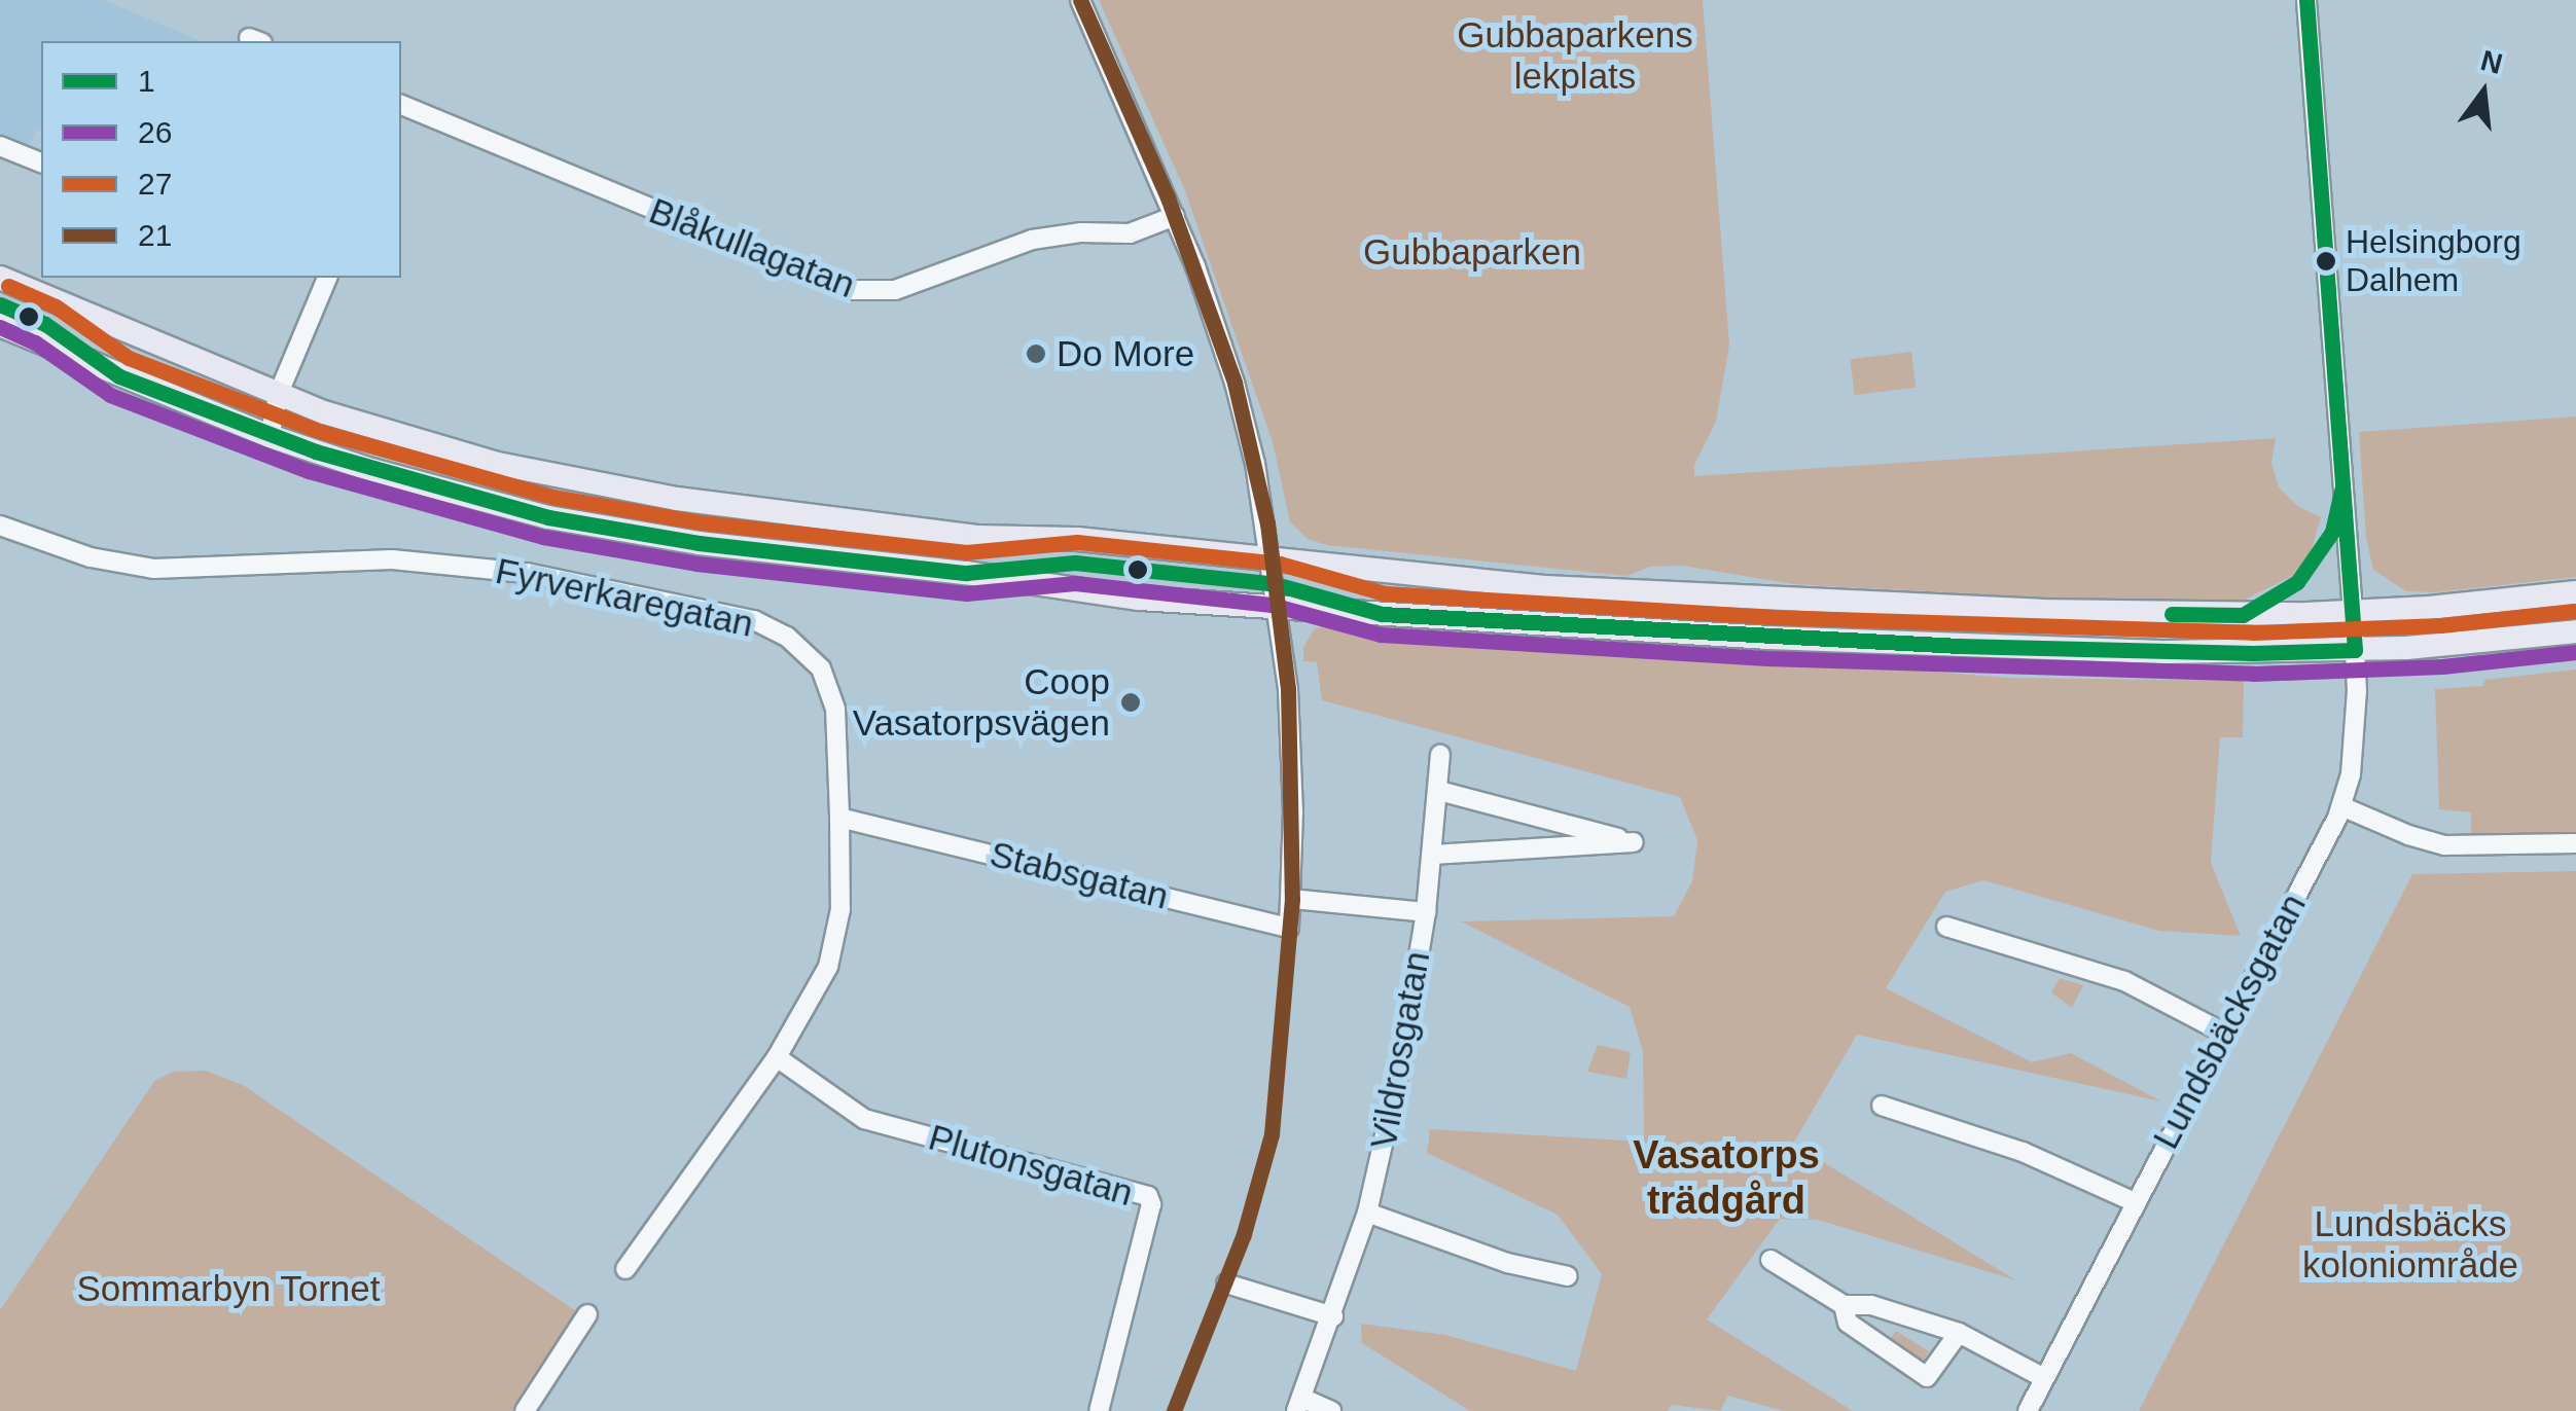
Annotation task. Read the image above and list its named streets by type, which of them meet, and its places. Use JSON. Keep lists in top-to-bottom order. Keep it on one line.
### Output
{"streets":{"street":["Blåkullagatan","Fyrverkaregatan","Stabsgatan","Lundsbäcksgatan","Vildrosgatan","Plutonsgatan"]},"crossings":[["Fyrverkaregatan","Stabsgatan"],["Fyrverkaregatan","Plutonsgatan"],["Stabsgatan","Vildrosgatan"]],"districts":["Vasatorps trädgård"],"parks":["Gubbaparkens lekplats","Gubbaparken","Lundsbäcks koloniområde","Sommarbyn Tornet"],"places":["Helsingborg Dalhem","Do More","Coop Vasatorpsvägen"],"lines":["transit line 1","transit line 21","transit line 27","transit line 26"],"legend":["1","26","27","21"],"north":"top"}
